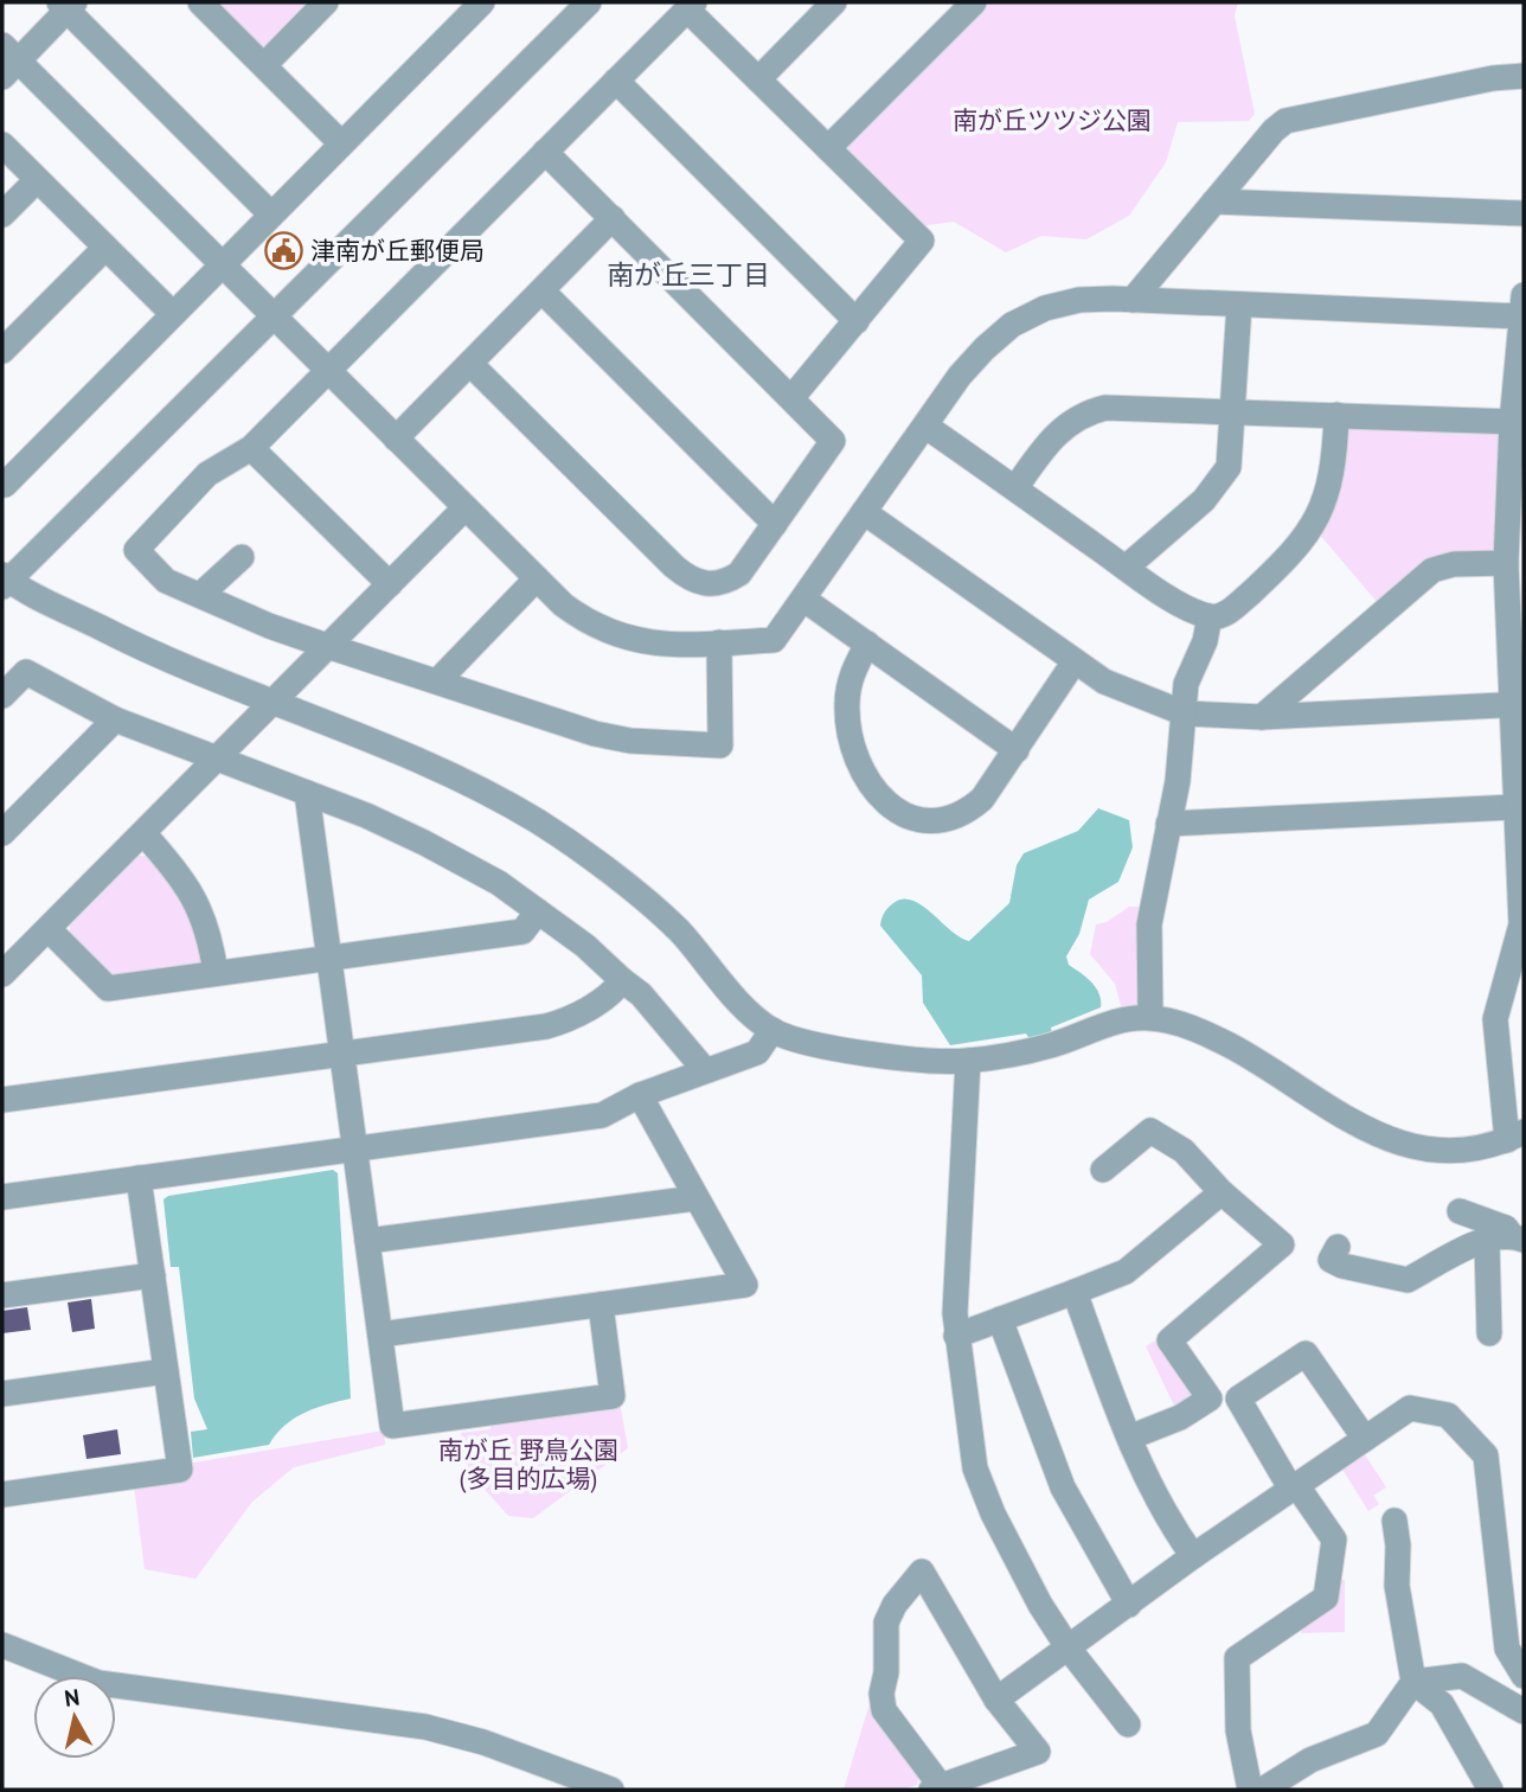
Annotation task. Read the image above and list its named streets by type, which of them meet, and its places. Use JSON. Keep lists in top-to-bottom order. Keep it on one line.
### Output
{"districts":["南が丘三丁目"],"parks":["南が丘ツツジ公園","南が丘 野鳥公園 (多目的広場)"],"places":{"public building":["津南が丘郵便局"]},"north":"top"}
